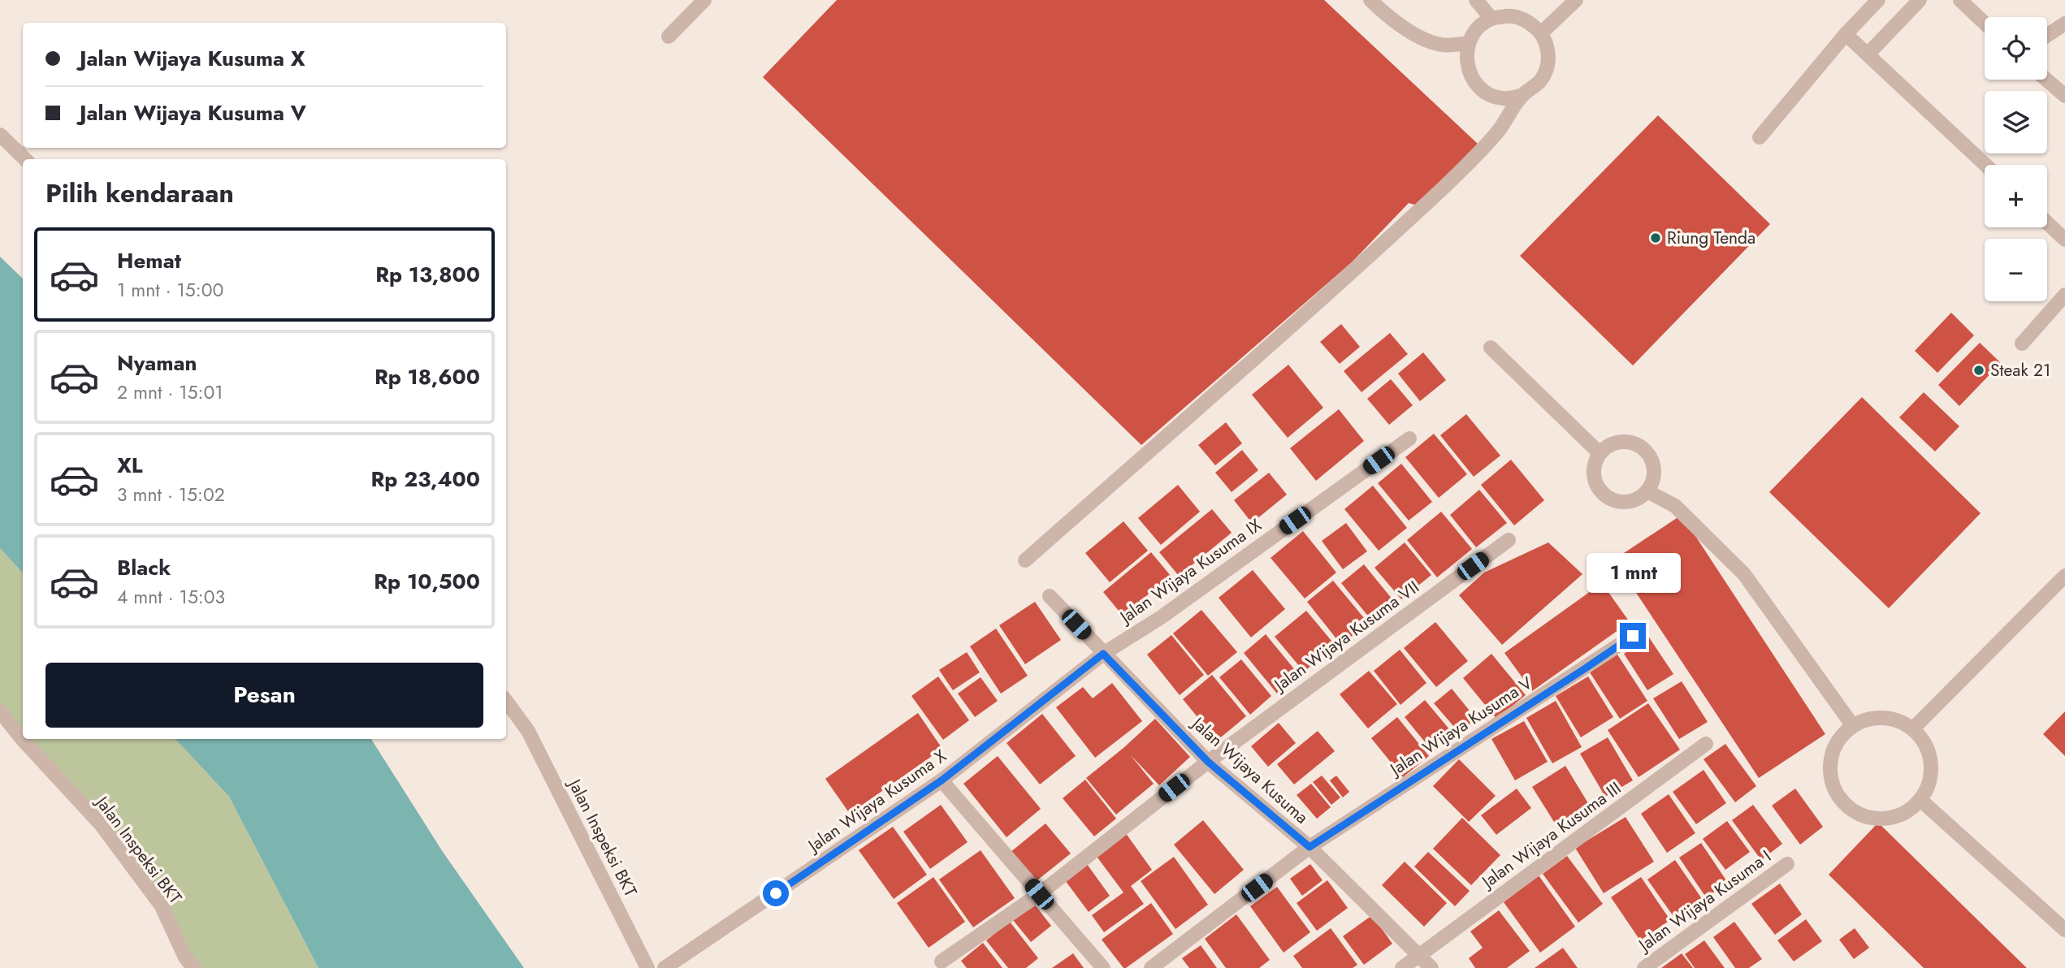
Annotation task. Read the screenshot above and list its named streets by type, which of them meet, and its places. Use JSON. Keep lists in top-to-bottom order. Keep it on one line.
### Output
{"streets":{"street":["Jalan Wijaya Kusuma IX","Jalan Wijaya Kusuma VII","Jalan Wijaya Kusuma V","Jalan Wijaya Kusuma","Jalan Wijaya Kusuma X","Jalan Wijaya Kusuma III","Jalan Inspeksi BKT","Jalan Wijaya Kusuma I"]},"crossings":[["Jalan Wijaya Kusuma IX","Jalan Wijaya Kusuma"],["Jalan Wijaya Kusuma IX","Jalan Wijaya Kusuma X"],["Jalan Wijaya Kusuma VII","Jalan Wijaya Kusuma"],["Jalan Wijaya Kusuma V","Jalan Wijaya Kusuma"],["Jalan Wijaya Kusuma","Jalan Wijaya Kusuma X"],["Jalan Wijaya Kusuma","Jalan Wijaya Kusuma III"]],"places":["Riung Tenda","Steak 21"],"page":{"map_buttons":["+","−"],"banner":["Jalan Wijaya Kusuma X","Jalan Wijaya Kusuma V"],"heading":"Pilih kendaraan","list":[{"name":"Hemat","note":"1 mnt · 15:00","value":"Rp 13,800"},{"name":"Nyaman","note":"2 mnt · 15:01","value":"Rp 18,600"},{"name":"XL","note":"3 mnt · 15:02","value":"Rp 23,400"},{"name":"Black","note":"4 mnt · 15:03","value":"Rp 10,500"}],"bubble":"1 mnt","buttons":"Pesan"}}
